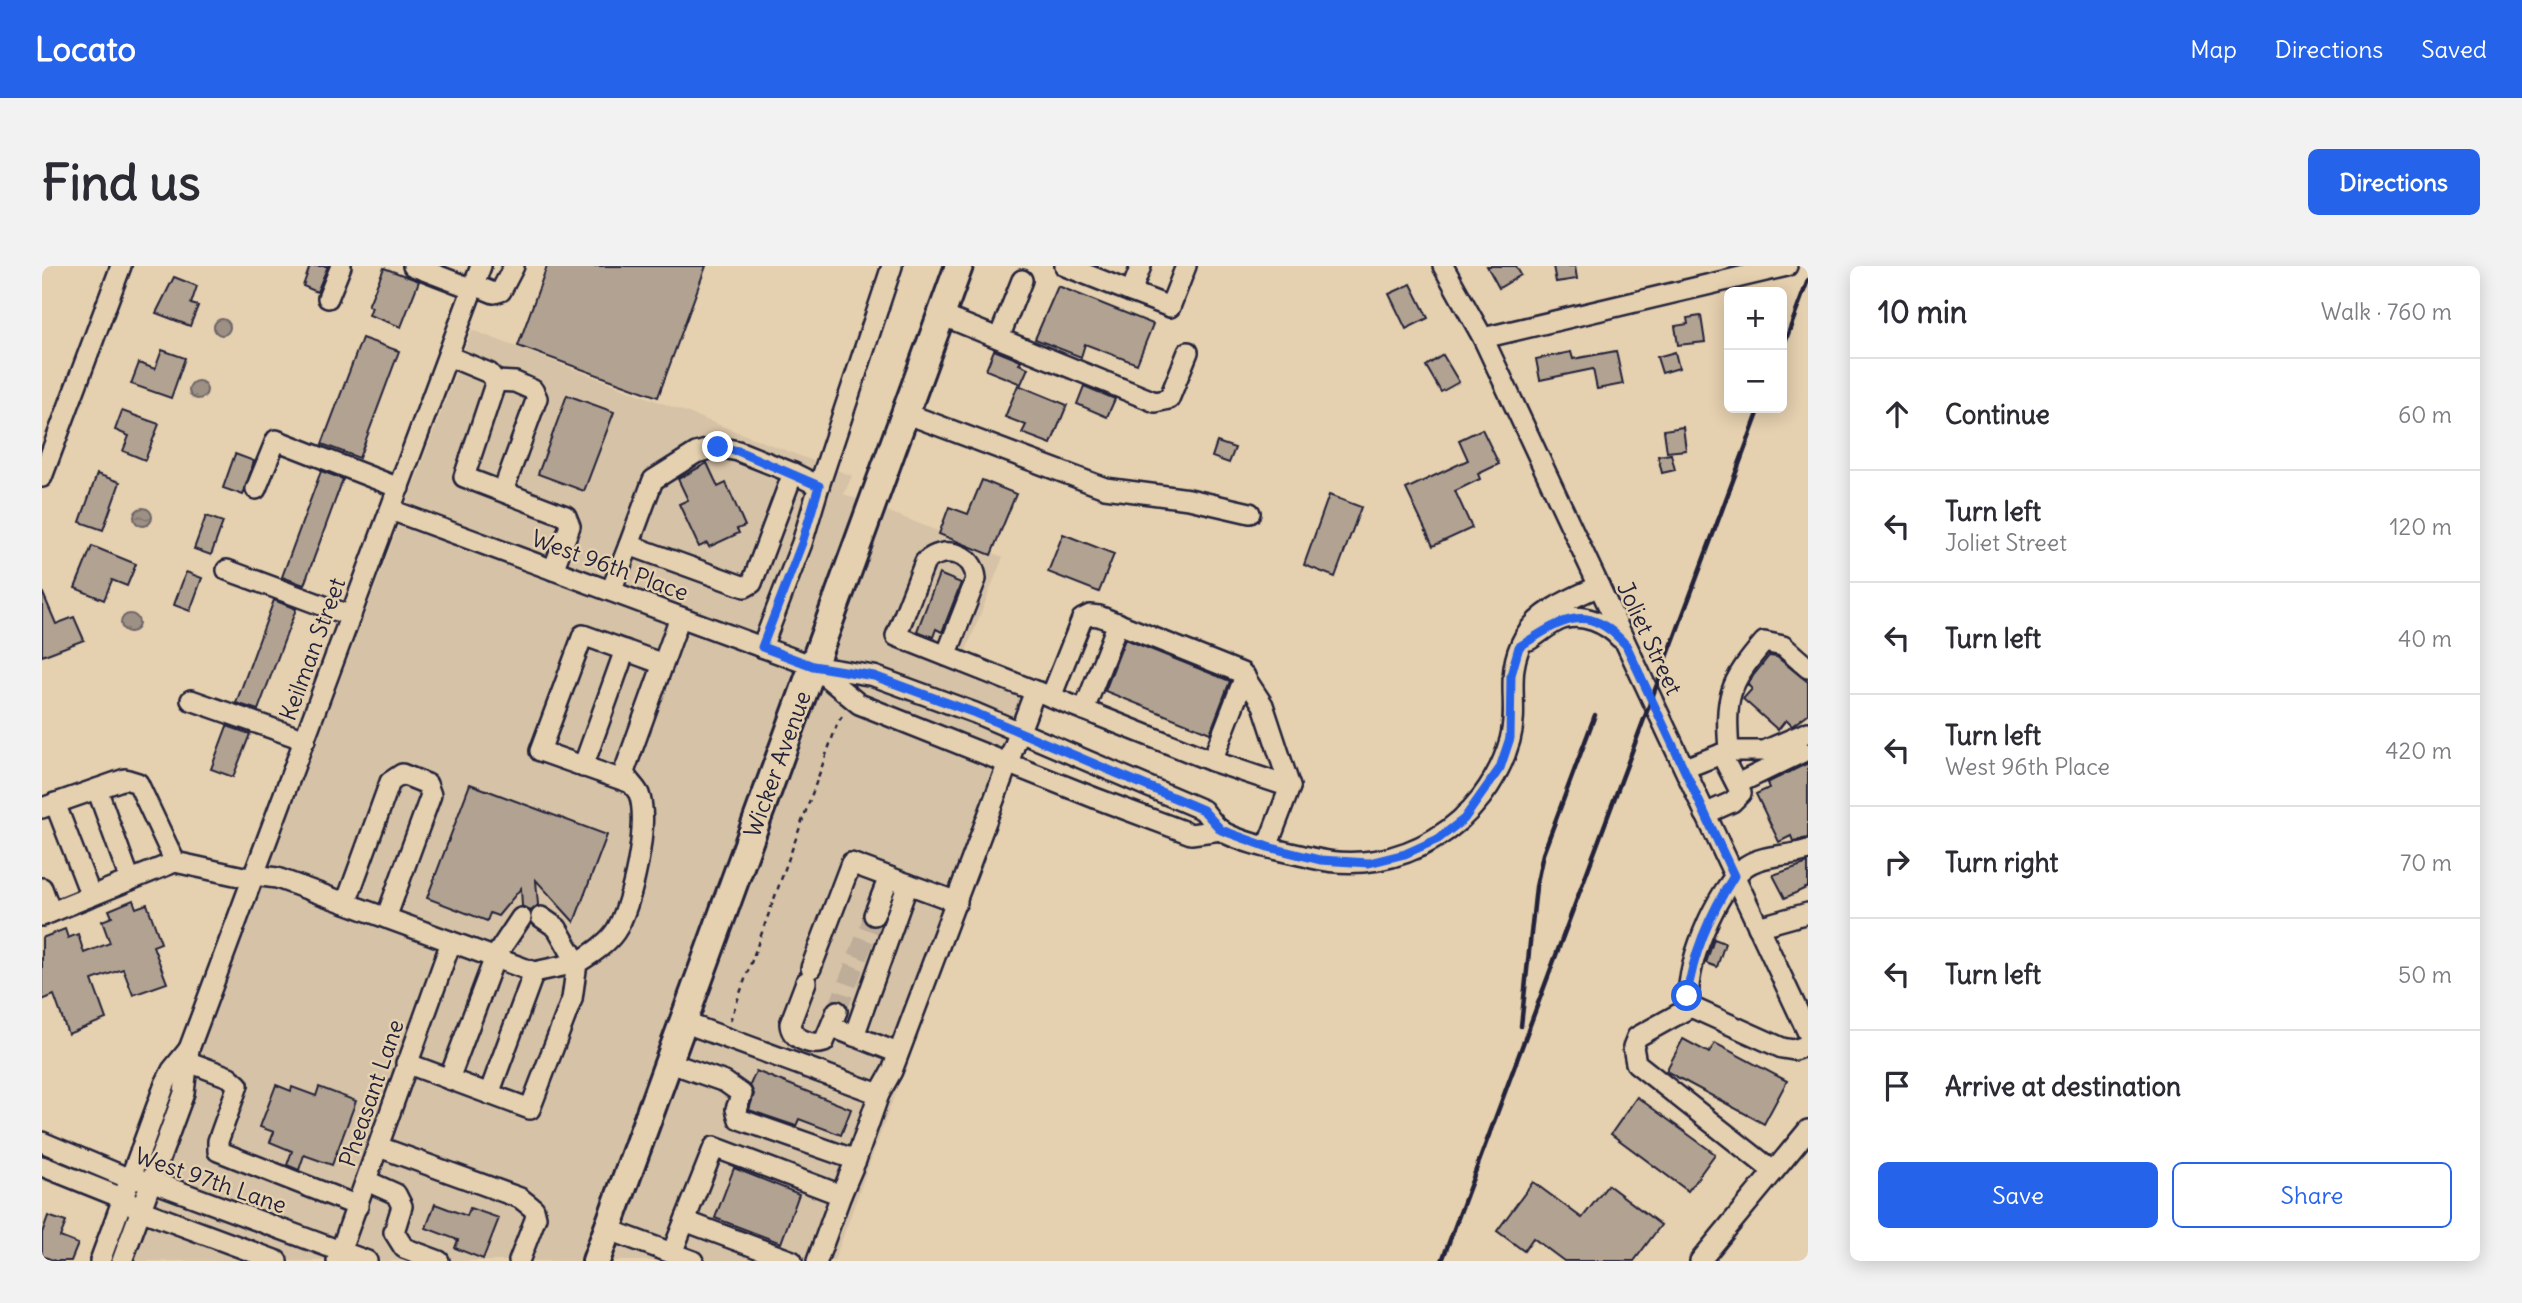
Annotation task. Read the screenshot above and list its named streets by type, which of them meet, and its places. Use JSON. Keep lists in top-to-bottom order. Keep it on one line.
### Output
{"streets":{"highway":["Wicker Avenue"],"street":["West 96th Place","Joliet Street","Keilman Street","Pheasant Lane","West 97th Lane"]},"crossings":[["West 96th Place","Joliet Street"],["West 96th Place","Keilman Street"],["West 96th Place","Wicker Avenue"],["Keilman Street","West 97th Lane"],["Pheasant Lane","West 97th Lane"]],"page":{"header":"Locato","nav":["Map","Directions","Saved"],"buttons":["Directions",["Save","Share"]],"title":"Find us","heading":["10 min","Walk · 760 m"],"map_buttons":["+","−"],"list":[["Continue","60 m"],["Turn left","Joliet Street","120 m"],["Turn left","40 m"],["Turn left","West 96th Place","420 m"],["Turn right","70 m"],["Turn left","50 m"],"Arrive at destination"]}}
